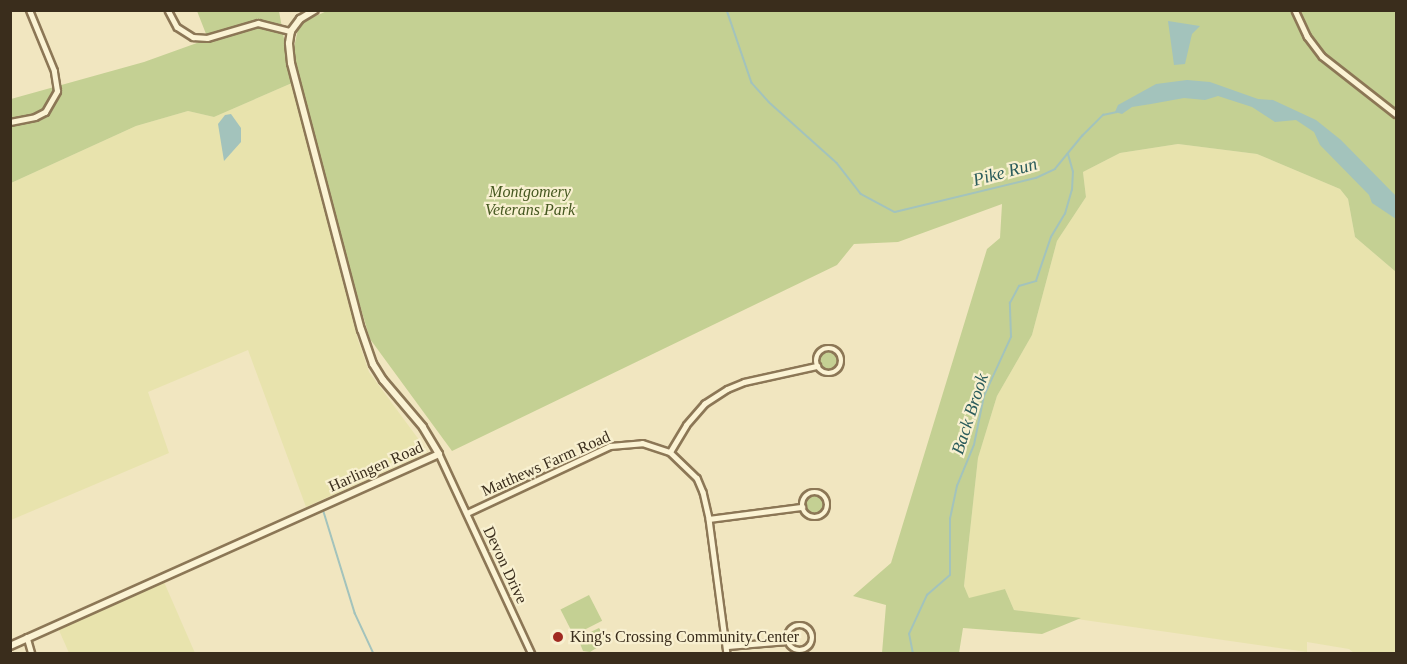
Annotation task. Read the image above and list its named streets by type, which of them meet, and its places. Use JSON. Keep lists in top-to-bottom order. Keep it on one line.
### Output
{"streets":{"street":["Matthews Farm Road","Harlingen Road","Devon Drive"]},"crossings":[["Matthews Farm Road","Devon Drive"],["Harlingen Road","Devon Drive"]],"water":["Pike Run","Back Brook"],"parks":["Montgomery Veterans Park"],"places":["King's Crossing Community Center"]}
